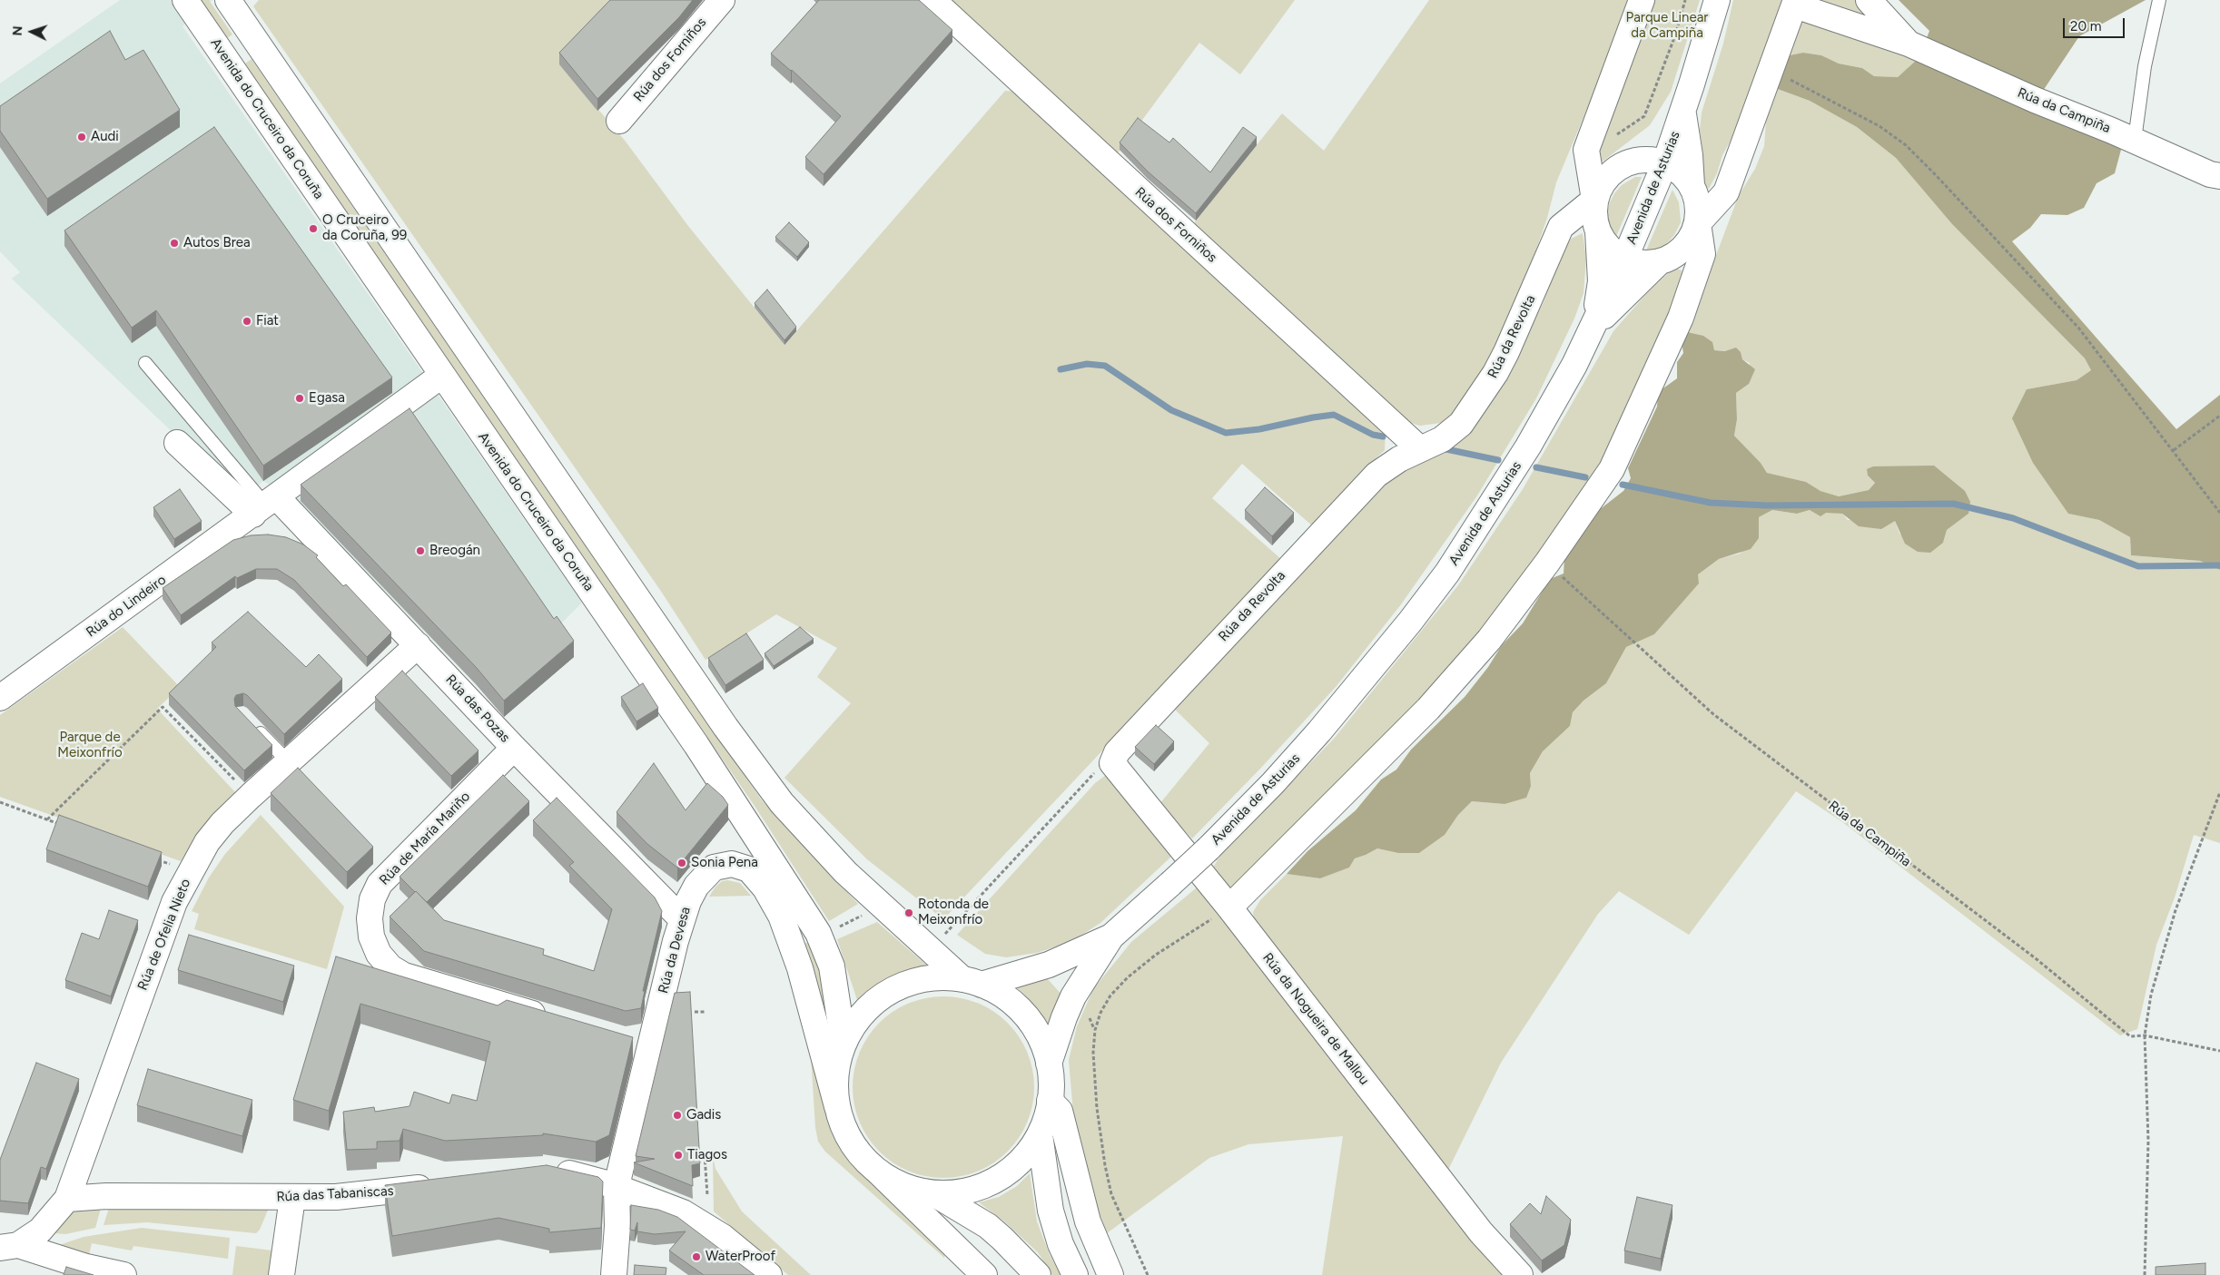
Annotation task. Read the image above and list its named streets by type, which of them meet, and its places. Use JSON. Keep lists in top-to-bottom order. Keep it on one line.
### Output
{"streets":{"street":["Rúa dos Forniños","Rúa da Campiña","Avenida do Cruceiro da Coruña","Avenida de Asturias","Rúa da Revolta","Rúa do Lindeiro","Rúa das Pozas","Rúa de María Mariño","Rúa de Ofelia Nieto","Rúa da Devesa","Rúa da Nogueira de Mallou","Rúa das Tabaniscas"]},"crossings":[["Rúa dos Forniños","Rúa da Revolta"],["Avenida do Cruceiro da Coruña","Rúa do Lindeiro"],["Rúa da Revolta","Rúa da Nogueira de Mallou"],["Rúa do Lindeiro","Rúa das Pozas"],["Rúa das Pozas","Rúa de María Mariño"],["Rúa das Pozas","Rúa de Ofelia Nieto"],["Rúa das Pozas","Rúa da Devesa"],["Rúa de Ofelia Nieto","Rúa das Tabaniscas"]],"parks":["Parque Linear da Campiña","Parque de Meixonfrío"],"places":["Audi","O Cruceiro da Coruña, 99","Autos Brea","Fiat","Egasa","Breogán","Sonia Pena","Rotonda de Meixonfrío","Gadis","Tiagos","WaterProof"],"scale_bar":"20 m","north":"left"}
